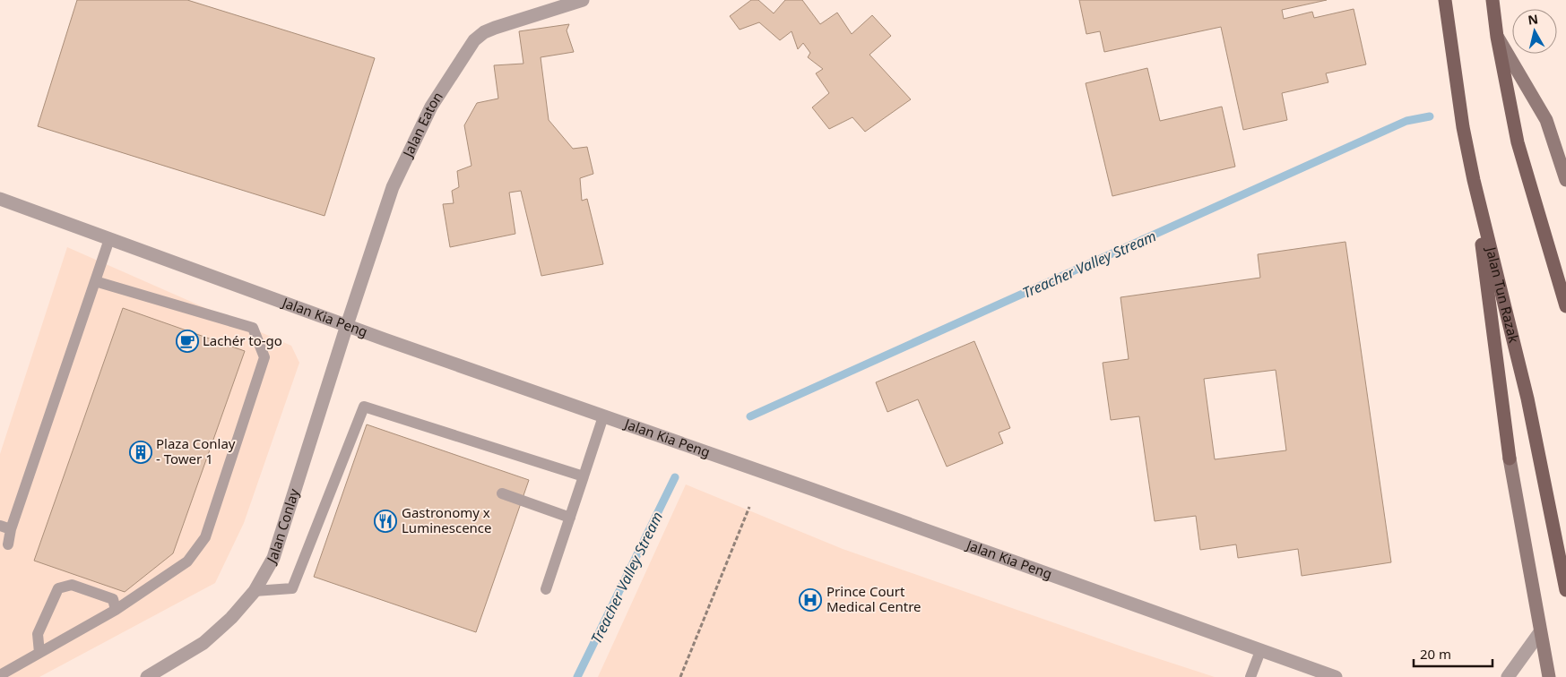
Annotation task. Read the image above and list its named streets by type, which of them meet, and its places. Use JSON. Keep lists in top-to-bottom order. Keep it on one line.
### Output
{"streets":{"main road":["Jalan Tun Razak"],"street":["Jalan Eaton","Jalan Kia Peng","Jalan Conlay"]},"crossings":[["Jalan Eaton","Jalan Kia Peng"],["Jalan Eaton","Jalan Conlay"],["Jalan Kia Peng","Jalan Conlay"]],"water":["Treacher Valley Stream"],"places":{"cafe":["Lachér to-go"],"building":["Plaza Conlay - Tower 1"],"restaurant":["Gastronomy x Luminescence"],"hospital":["Prince Court Medical Centre"]},"scale_bar":"20 m","north":"top"}
